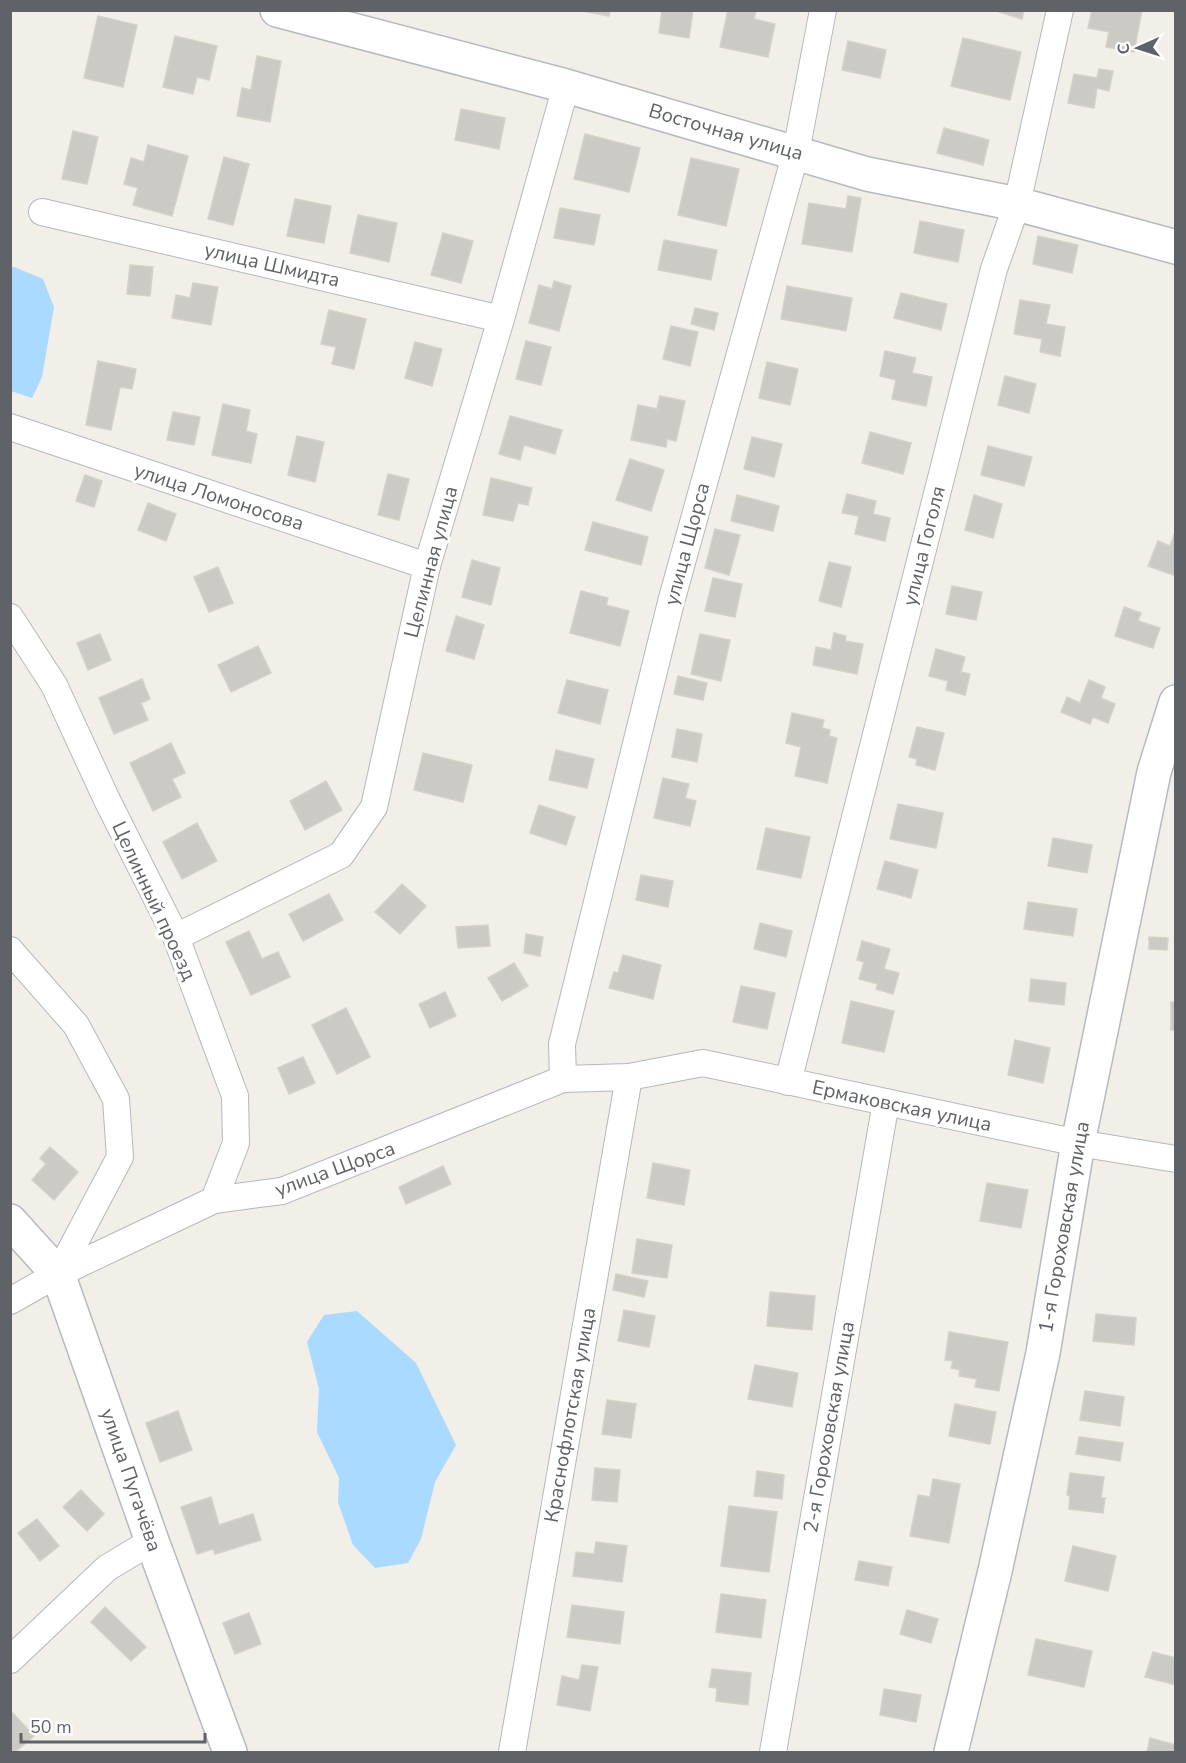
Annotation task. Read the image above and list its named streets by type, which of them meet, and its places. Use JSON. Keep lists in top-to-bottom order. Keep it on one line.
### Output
{"streets":{"street":["Восточная улица","улица Шмидта","улица Ломоносова","улица Щорса","улица Гоголя","Целинная улица","Целинный проезд","Ермаковская улица","1-я Гороховская улица","Краснофлотская улица","2-я Гороховская улица","улица Пугачёва"]},"crossings":[["Восточная улица","улица Щорса"],["Восточная улица","улица Гоголя"],["Восточная улица","Целинная улица"],["улица Шмидта","Целинная улица"],["улица Ломоносова","Целинная улица"],["улица Щорса","Целинный проезд"],["улица Щорса","Ермаковская улица"],["улица Щорса","Краснофлотская улица"],["улица Щорса","улица Пугачёва"],["улица Гоголя","Ермаковская улица"],["Целинная улица","Целинный проезд"],["Ермаковская улица","1-я Гороховская улица"],["Ермаковская улица","Краснофлотская улица"],["Ермаковская улица","2-я Гороховская улица"]],"scale_bar":"50 m","north":"left"}
